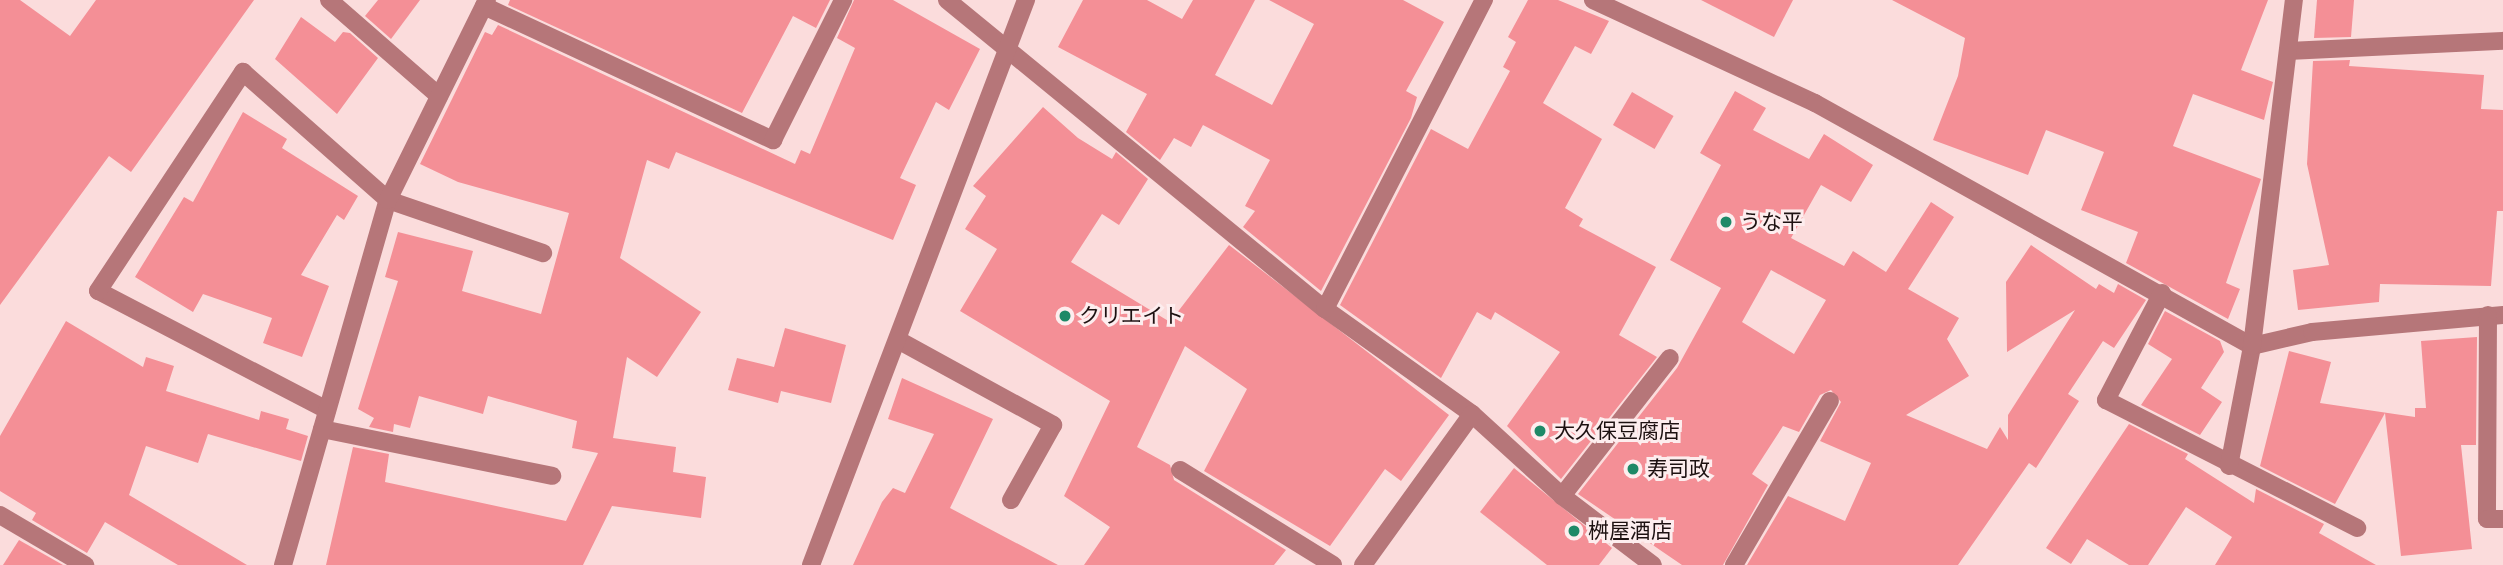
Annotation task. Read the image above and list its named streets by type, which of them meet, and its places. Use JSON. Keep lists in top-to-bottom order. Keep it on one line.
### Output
{"places":["うな平","クリエイト","大久保豆腐店","寿司政","桝屋酒店"]}
